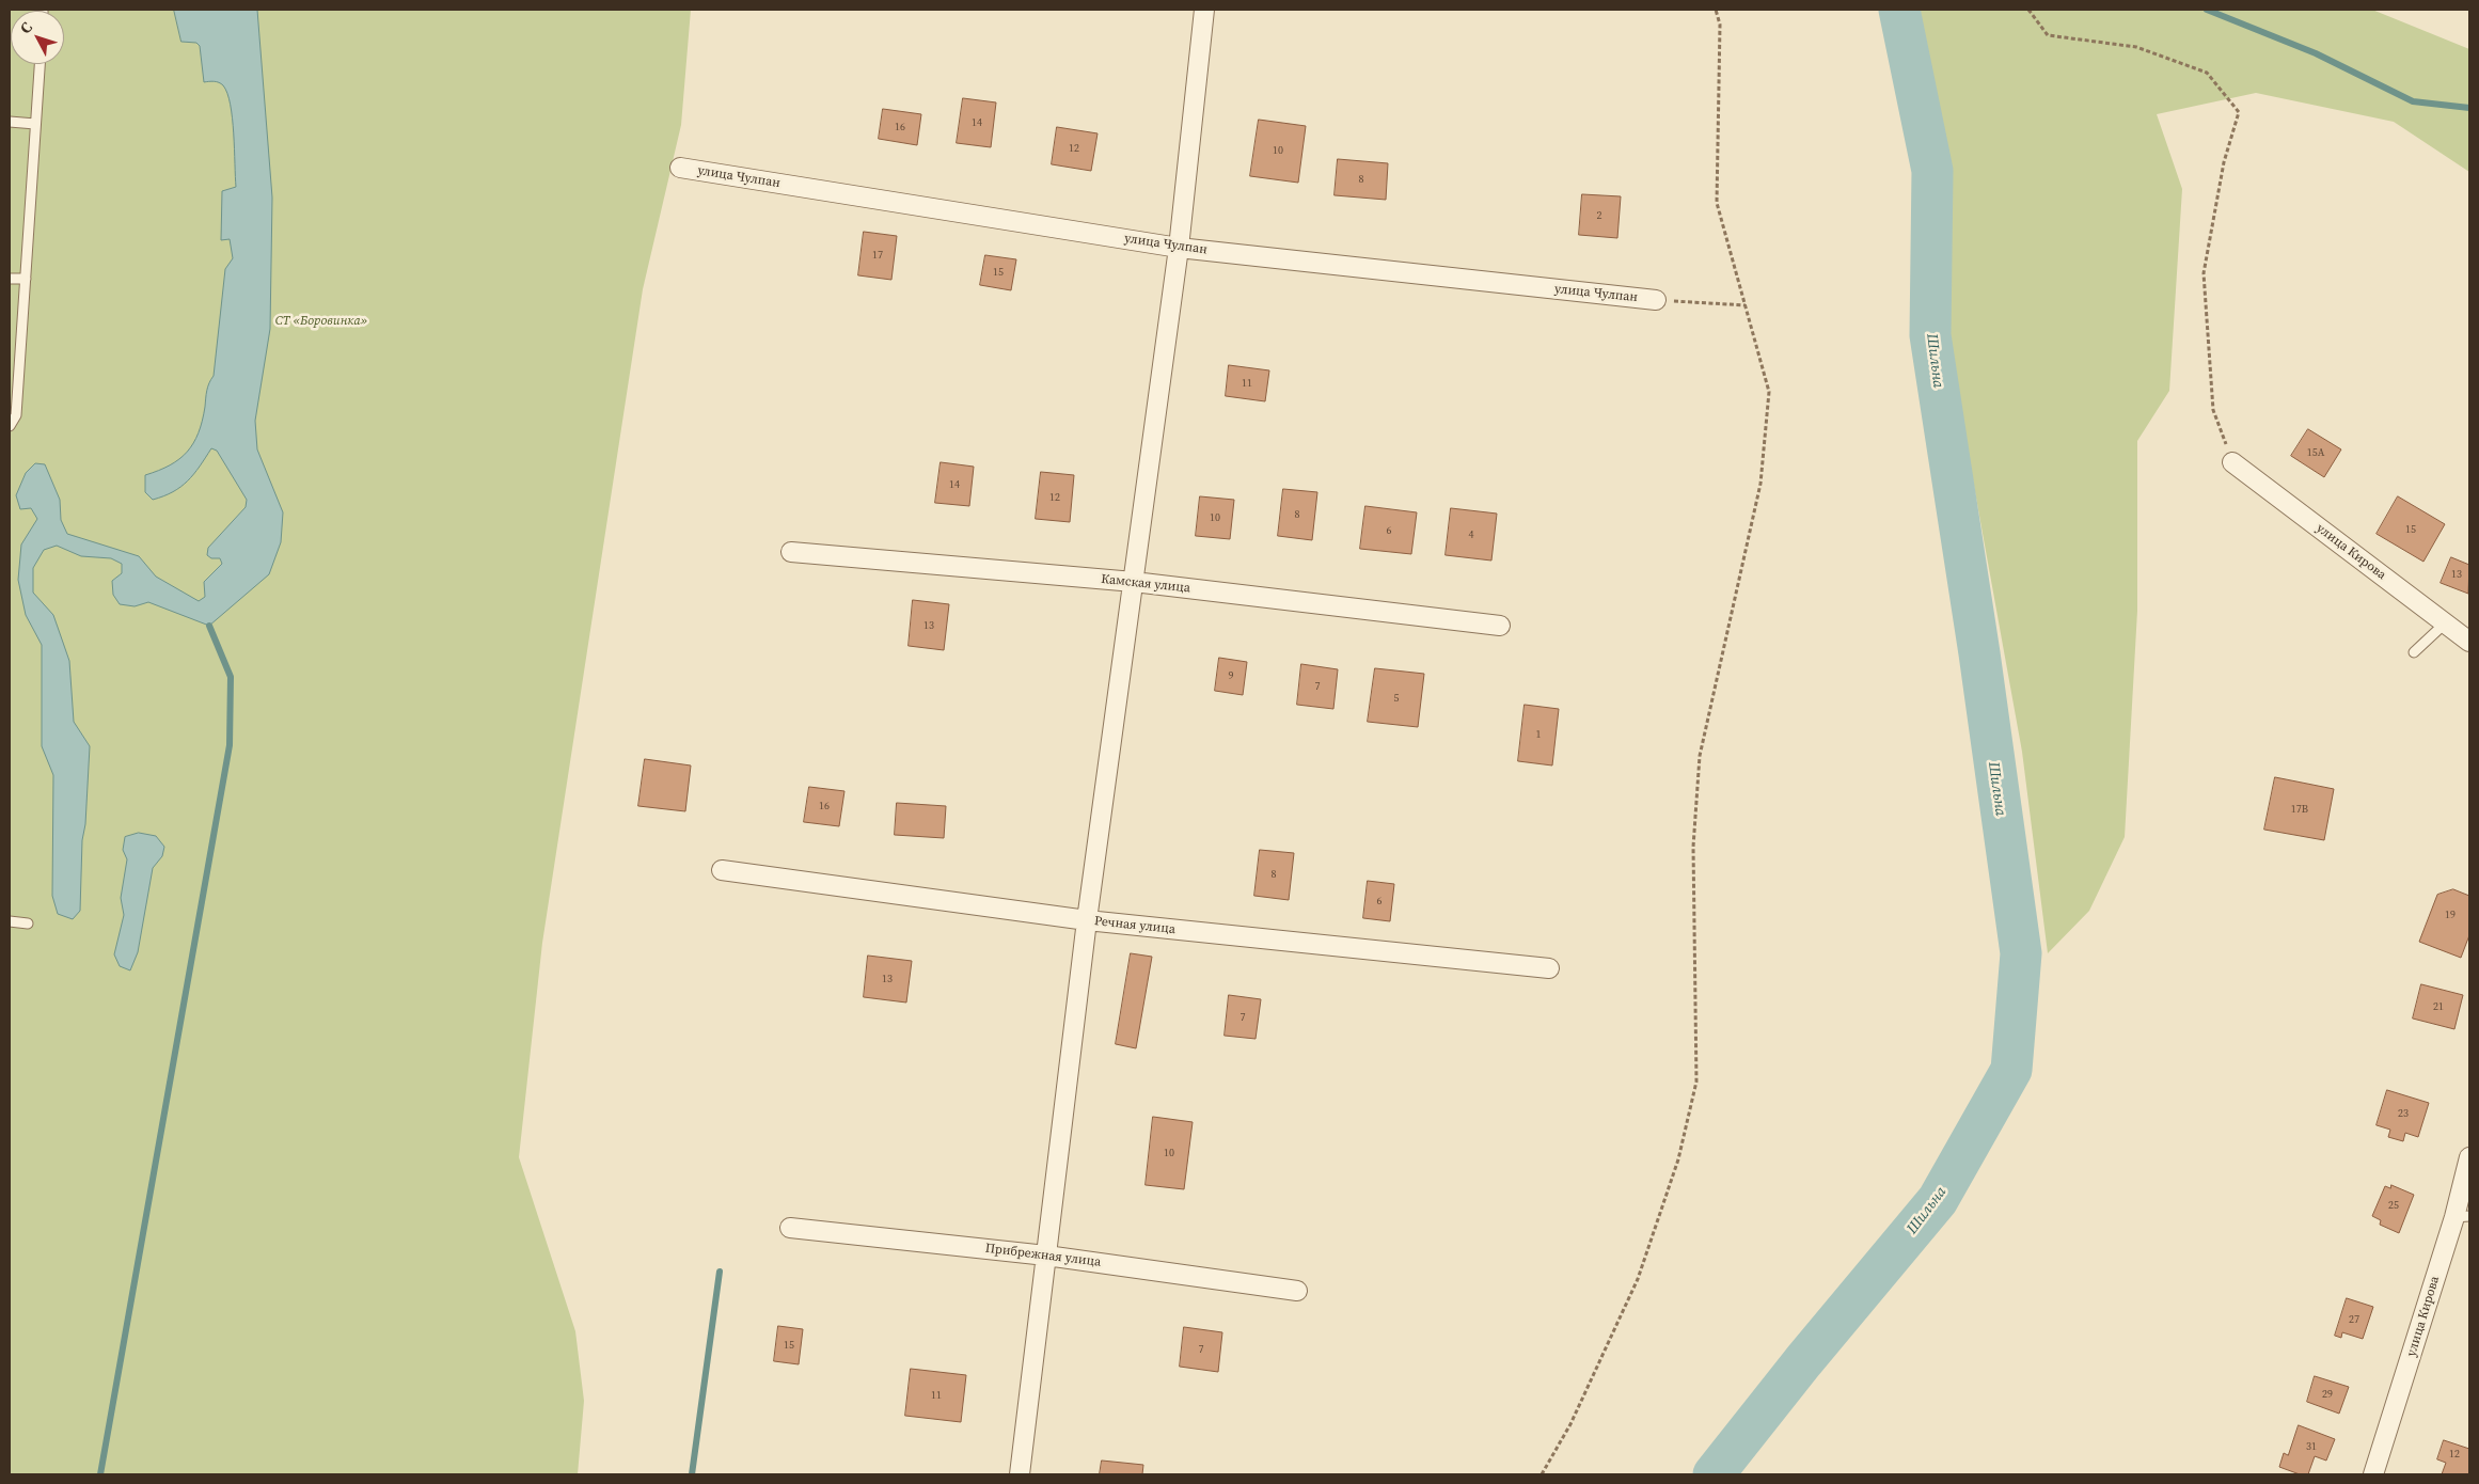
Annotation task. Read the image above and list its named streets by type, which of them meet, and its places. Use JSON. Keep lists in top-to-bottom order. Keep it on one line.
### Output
{"streets":{"street":["улица Чулпан","улица Кирова","Камская улица","Речная улица","Прибрежная улица"]},"water":["Шильна"],"parks":["СТ «Боровинка»"],"house_numbers":["14","16","12","10","8","2","17","15","11","15А","14","12","8","10","15","6","4","13","13","9","7","5","1","16","17В","8","6","19","13","21","7","23","10","25","27","15","7","29","11","31","12"],"north":"top left"}
